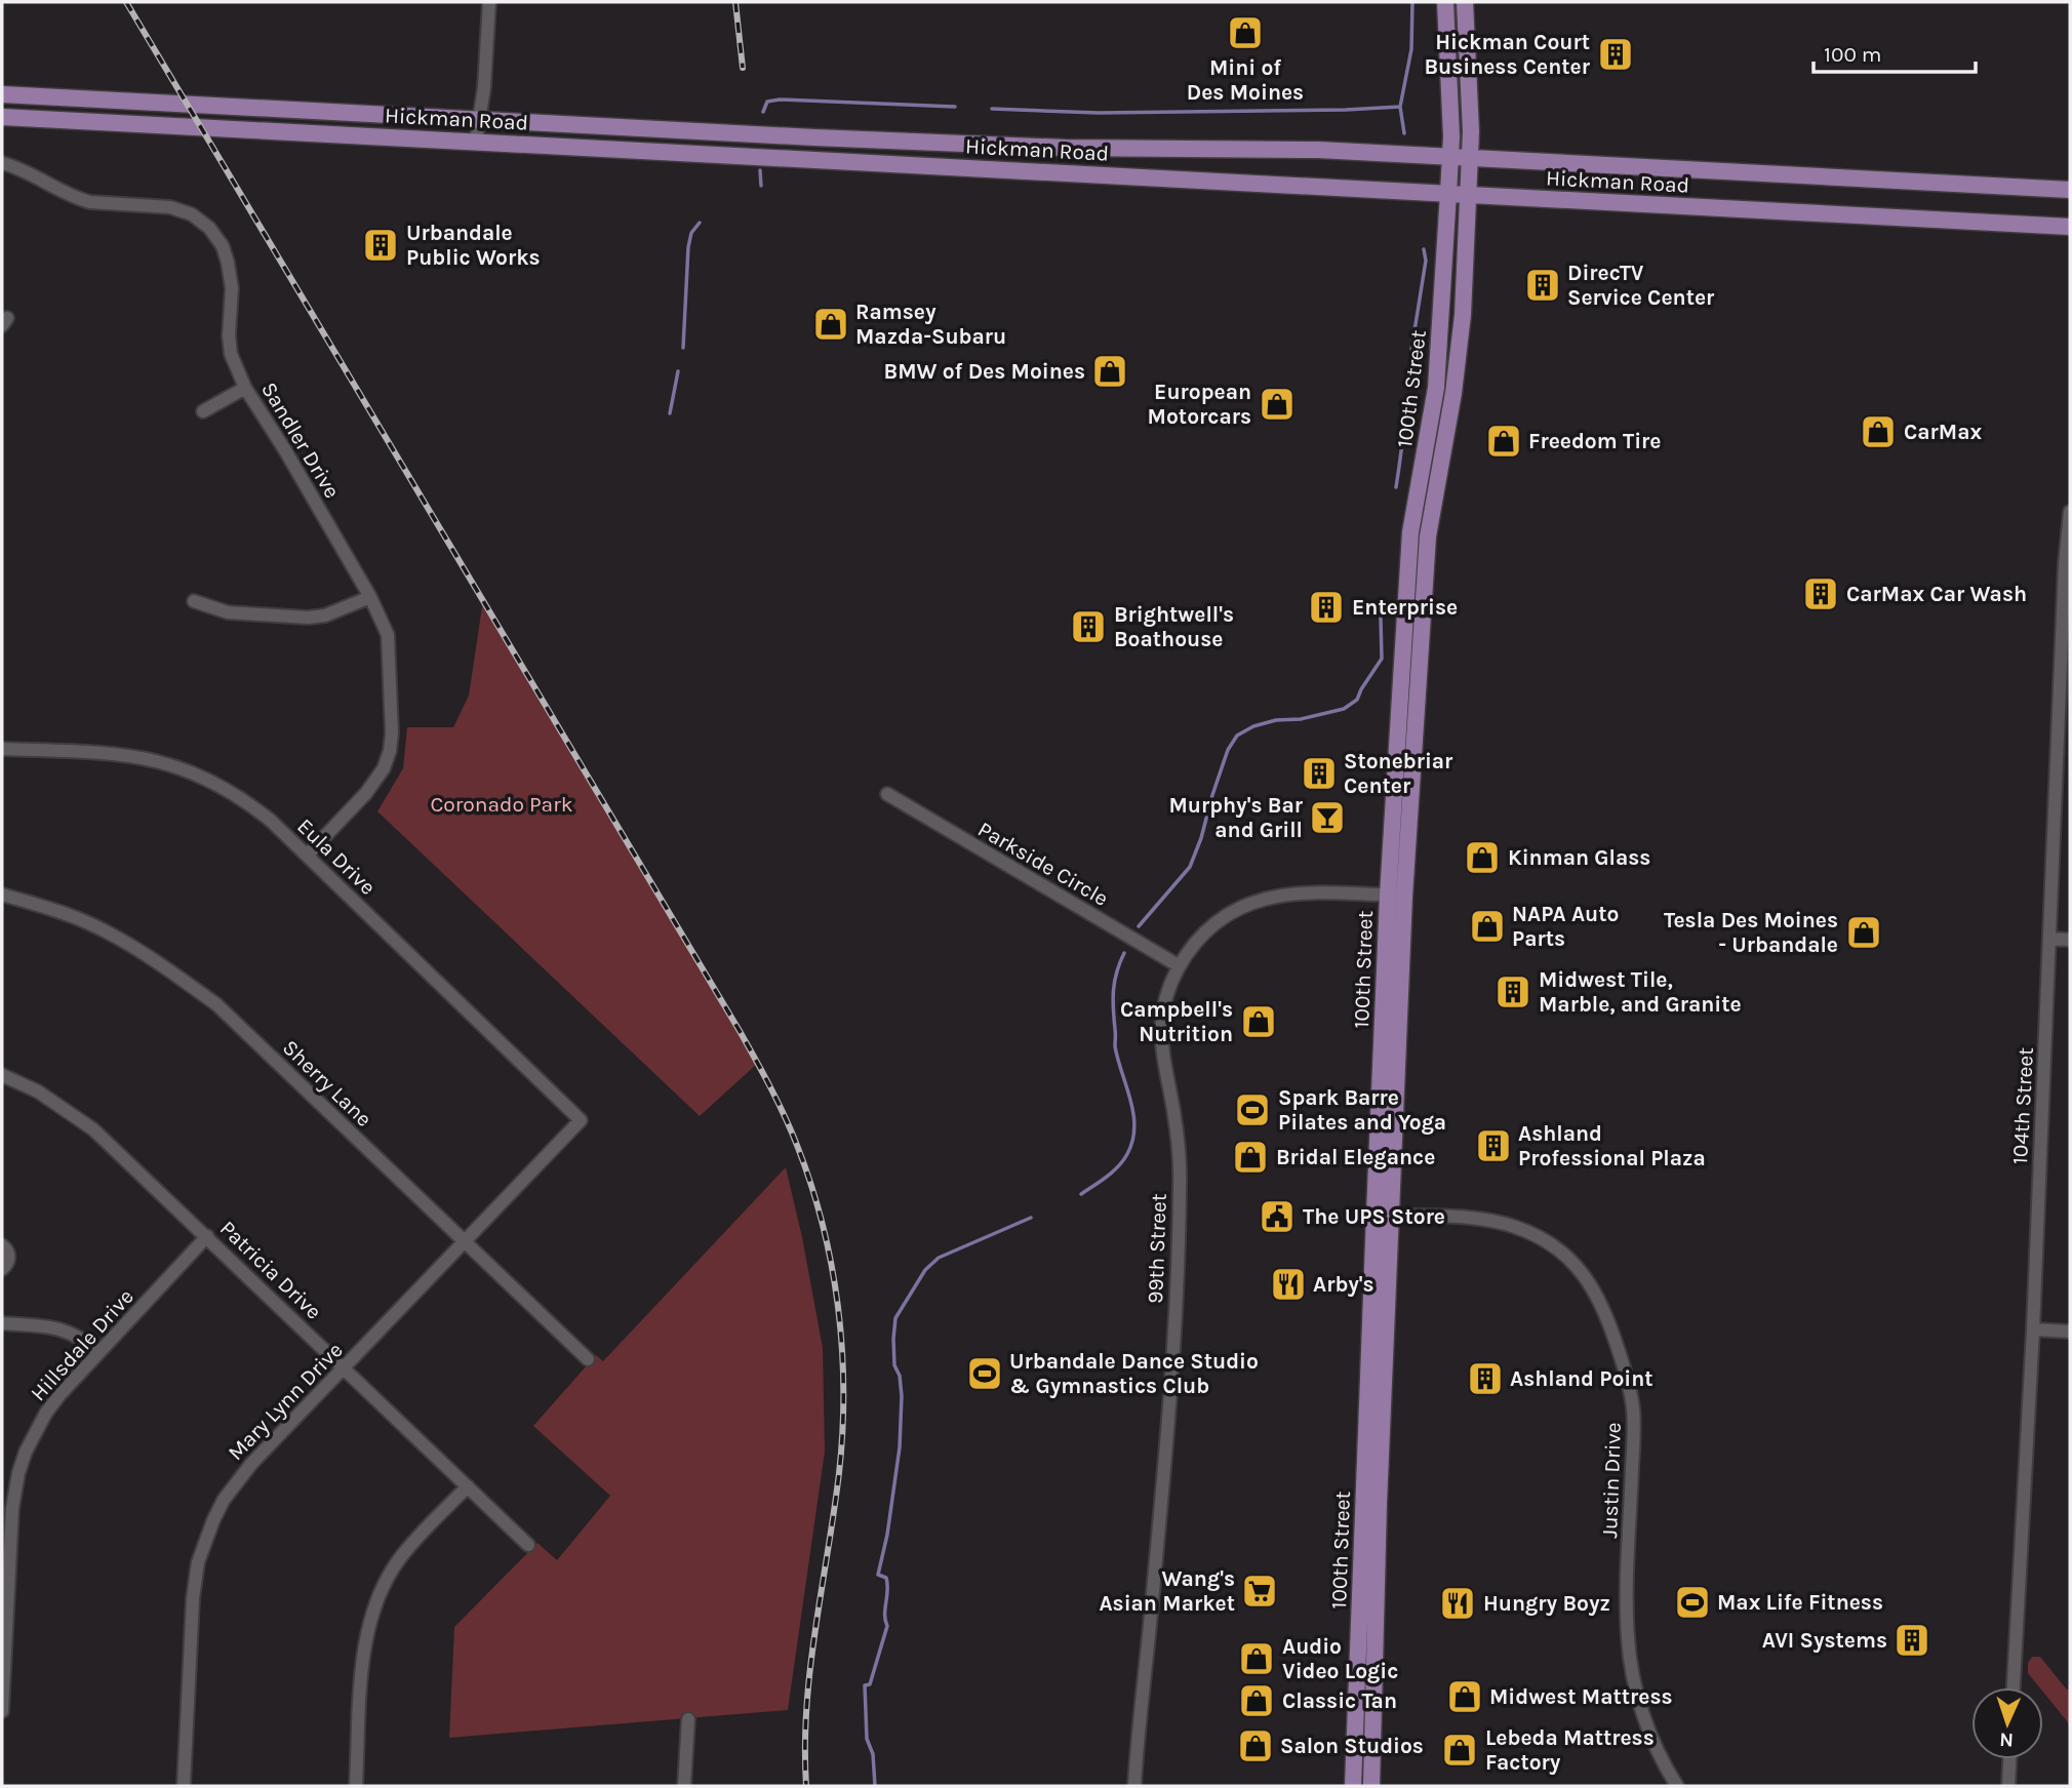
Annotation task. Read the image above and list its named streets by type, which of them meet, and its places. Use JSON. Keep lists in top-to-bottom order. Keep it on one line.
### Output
{"streets":{"main road":["Hickman Road","100th Street"],"street":["Sandler Drive","Eula Drive","Parkside Circle","Sherry Lane","104th Street","99th Street","Patricia Drive","Hillsdale Drive","Mary Lynn Drive","Justin Drive"]},"crossings":[["Hickman Road","100th Street"],["100th Street","99th Street"],["100th Street","Justin Drive"],["Sandler Drive","Eula Drive"],["Eula Drive","Mary Lynn Drive"],["Parkside Circle","99th Street"],["Sherry Lane","Mary Lynn Drive"],["Patricia Drive","Hillsdale Drive"],["Patricia Drive","Mary Lynn Drive"]],"parks":["Coronado Park"],"places":{"shop":["Mini of Des Moines","Ramsey Mazda-Subaru","BMW of Des Moines","European Motorcars","CarMax","Freedom Tire","Kinman Glass","NAPA Auto Parts","Tesla Des Moines - Urbandale","Campbell's Nutrition","Bridal Elegance","Audio Video Logic","Midwest Mattress","Classic Tan","Salon Studios","Lebeda Mattress Factory"],"building":["Hickman Court Business Center","Urbandale Public Works","DirecTV Service Center","CarMax Car Wash","Enterprise","Brightwell's Boathouse","Stonebriar Center","Midwest Tile, Marble, and Granite","Ashland Professional Plaza","Ashland Point","AVI Systems"],"bar":["Murphy's Bar and Grill"],"sports":["Spark Barre Pilates and Yoga","Urbandale Dance Studio & Gymnastics Club","Max Life Fitness"],"public building":["The UPS Store"],"restaurant":["Arby's","Hungry Boyz"],"supermarket":["Wang's Asian Market"]},"scale_bar":"100 m","north":"bottom"}
